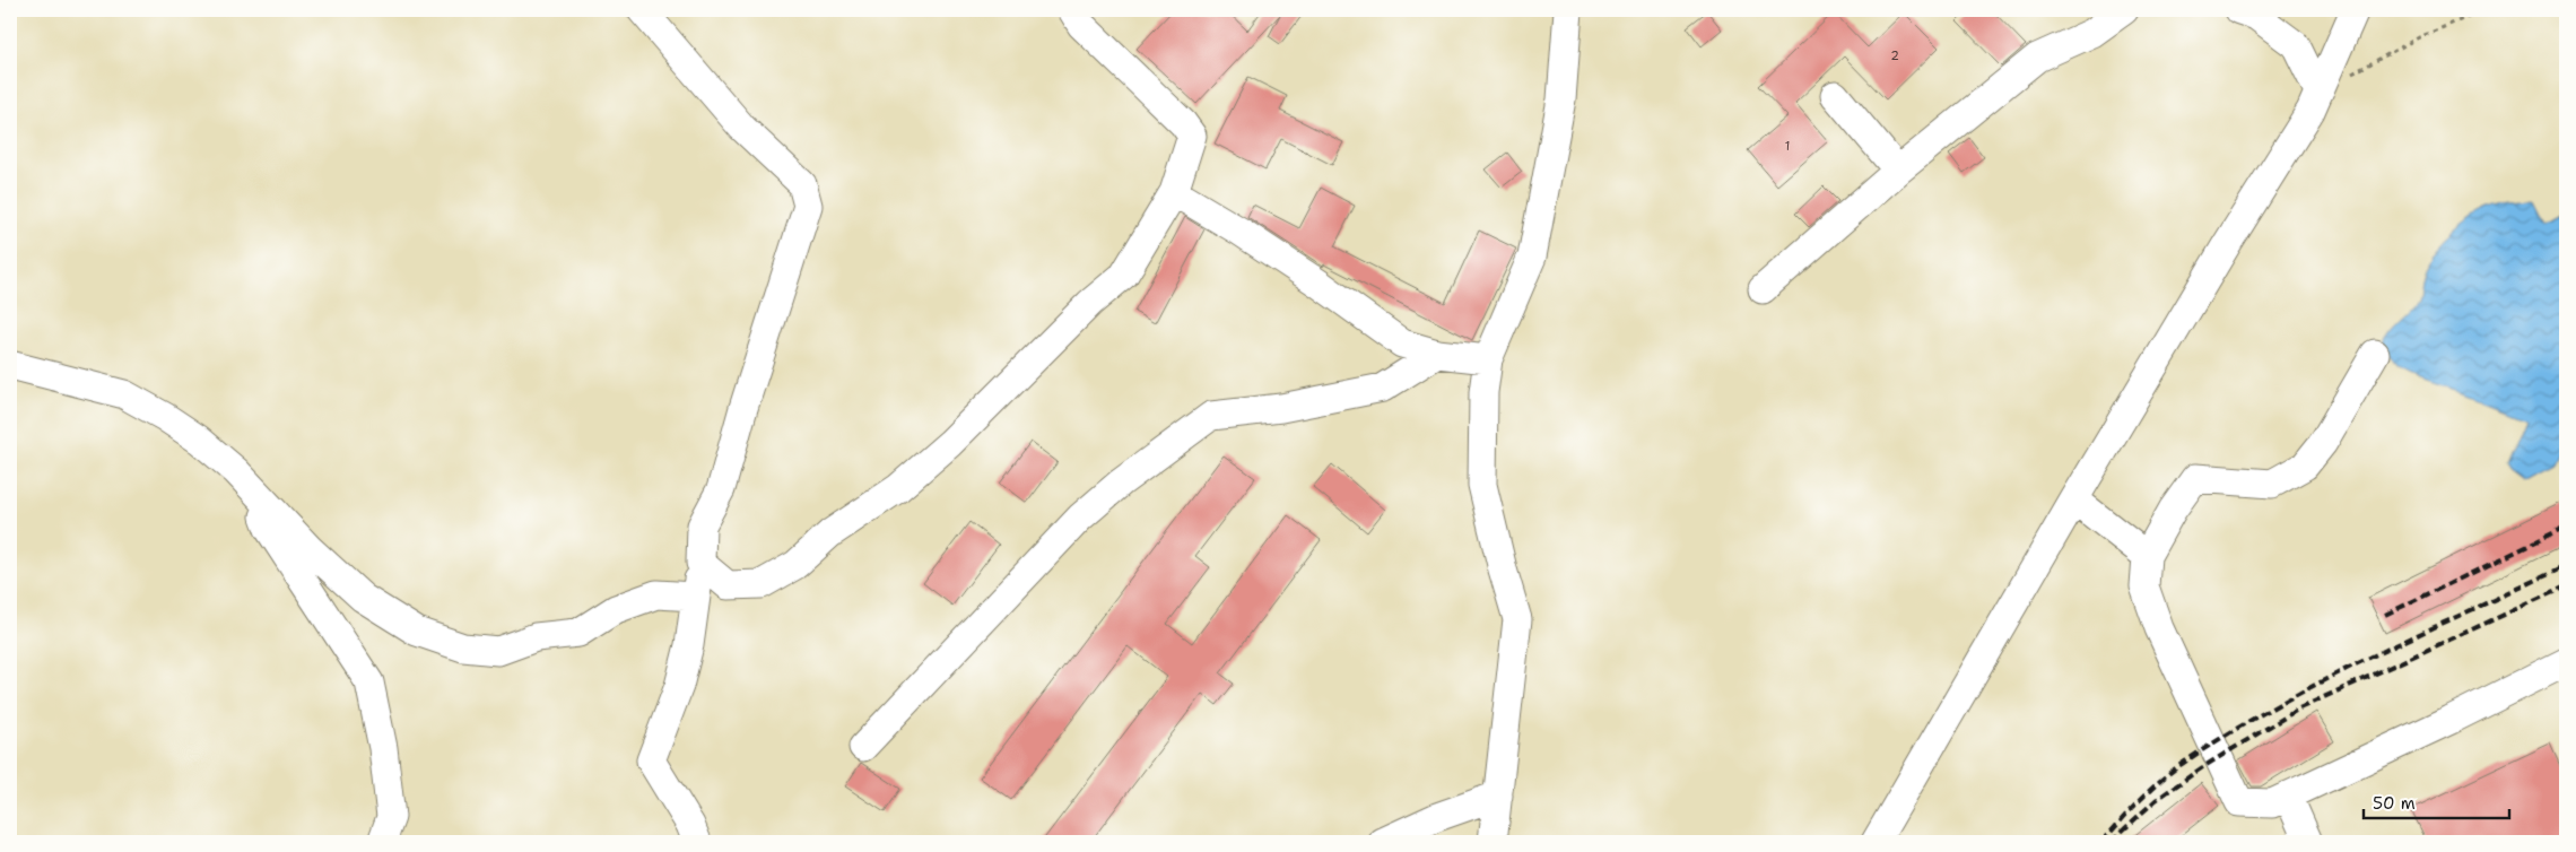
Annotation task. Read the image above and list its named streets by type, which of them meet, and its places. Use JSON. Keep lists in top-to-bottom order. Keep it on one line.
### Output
{"house_numbers":["2","1"],"scale_bar":"50 m"}
